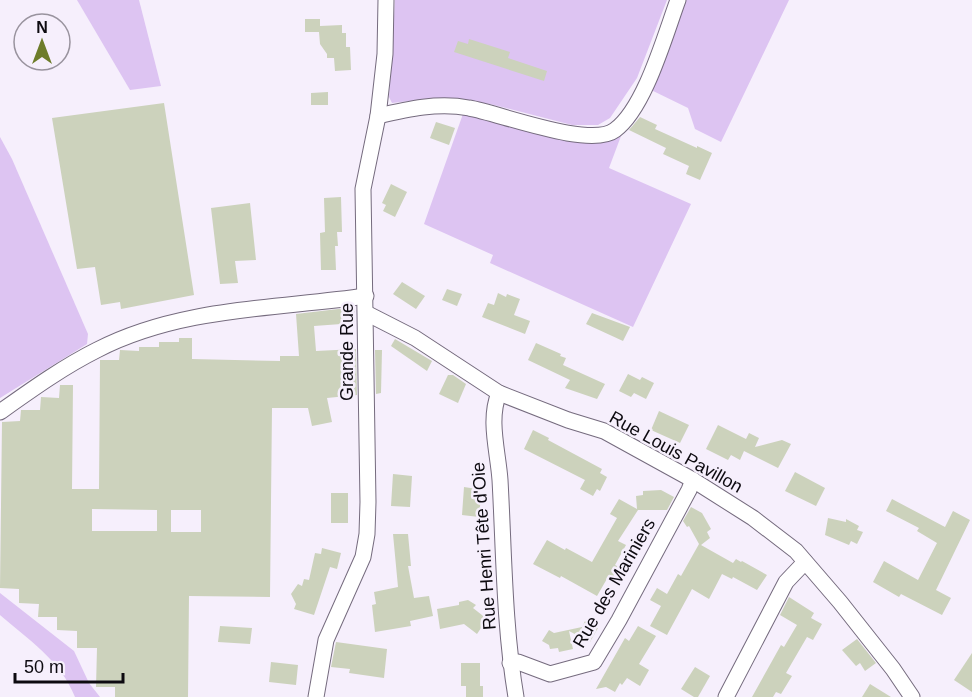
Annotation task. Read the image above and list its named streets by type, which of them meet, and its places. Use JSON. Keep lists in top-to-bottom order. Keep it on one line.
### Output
{"streets":{"street":["Grande Rue","Rue Louis Pavillon","Rue Henri Tête d'Oie","Rue des Mariniers"]},"crossings":[["Grande Rue","Rue Louis Pavillon"],["Rue Louis Pavillon","Rue Henri Tête d'Oie"],["Rue Louis Pavillon","Rue des Mariniers"],["Rue Henri Tête d'Oie","Rue des Mariniers"]],"scale_bar":"50 m","north":"top"}
